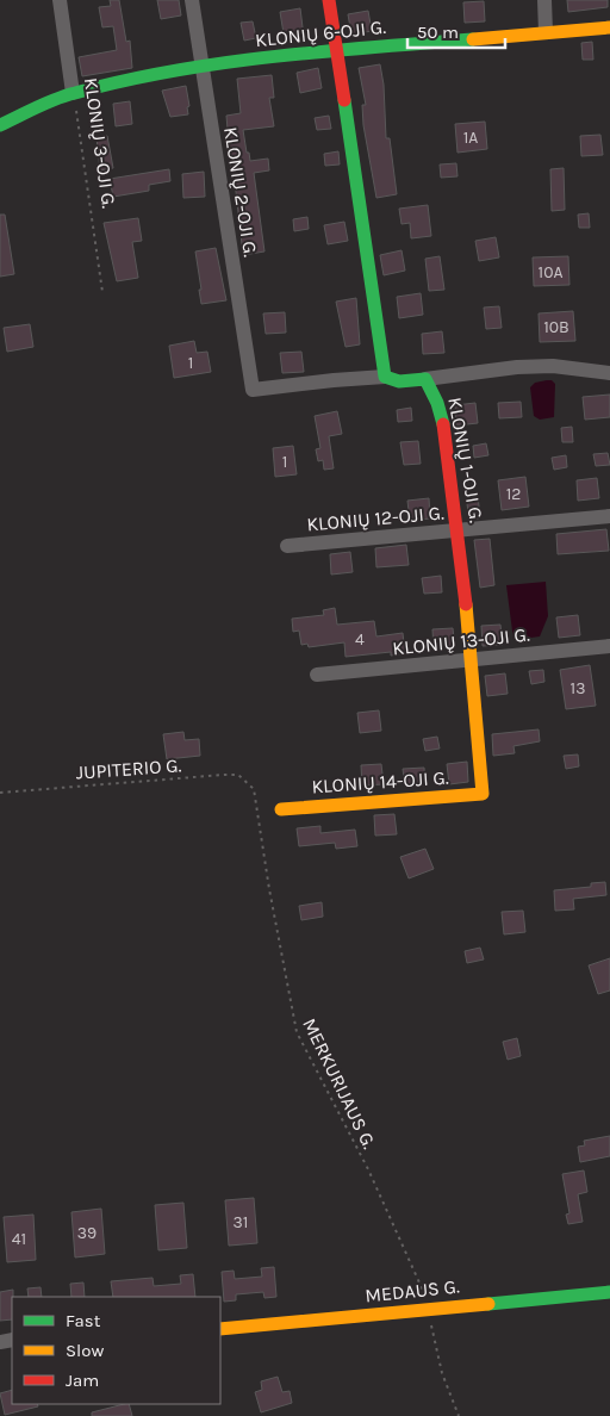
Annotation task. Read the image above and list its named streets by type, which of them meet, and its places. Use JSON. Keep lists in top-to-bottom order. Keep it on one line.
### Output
{"streets":{"street":["KLONIŲ 6-OJI G.","KLONIŲ 3-OJI G.","KLONIŲ 2-OJI G.","KLONIŲ 1-OJI G.","KLONIŲ 12-OJI G.","KLONIŲ 13-OJI G.","KLONIŲ 14-OJI G.","MEDAUS G."],"path":["JUPITERIO G.","MERKURIJAUS G."]},"crossings":[["KLONIŲ 6-OJI G.","KLONIŲ 3-OJI G."],["KLONIŲ 6-OJI G.","KLONIŲ 2-OJI G."],["KLONIŲ 2-OJI G.","KLONIŲ 1-OJI G."],["KLONIŲ 1-OJI G.","KLONIŲ 12-OJI G."],["KLONIŲ 1-OJI G.","KLONIŲ 13-OJI G."],["KLONIŲ 1-OJI G.","KLONIŲ 14-OJI G."],["JUPITERIO G.","MERKURIJAUS G."],["MERKURIJAUS G.","MEDAUS G."]],"house_numbers":["1A","10A","10B","1","1","12","4","13","31","39","41"],"legend":["Fast","Slow","Jam"],"scale_bar":"50 m"}
